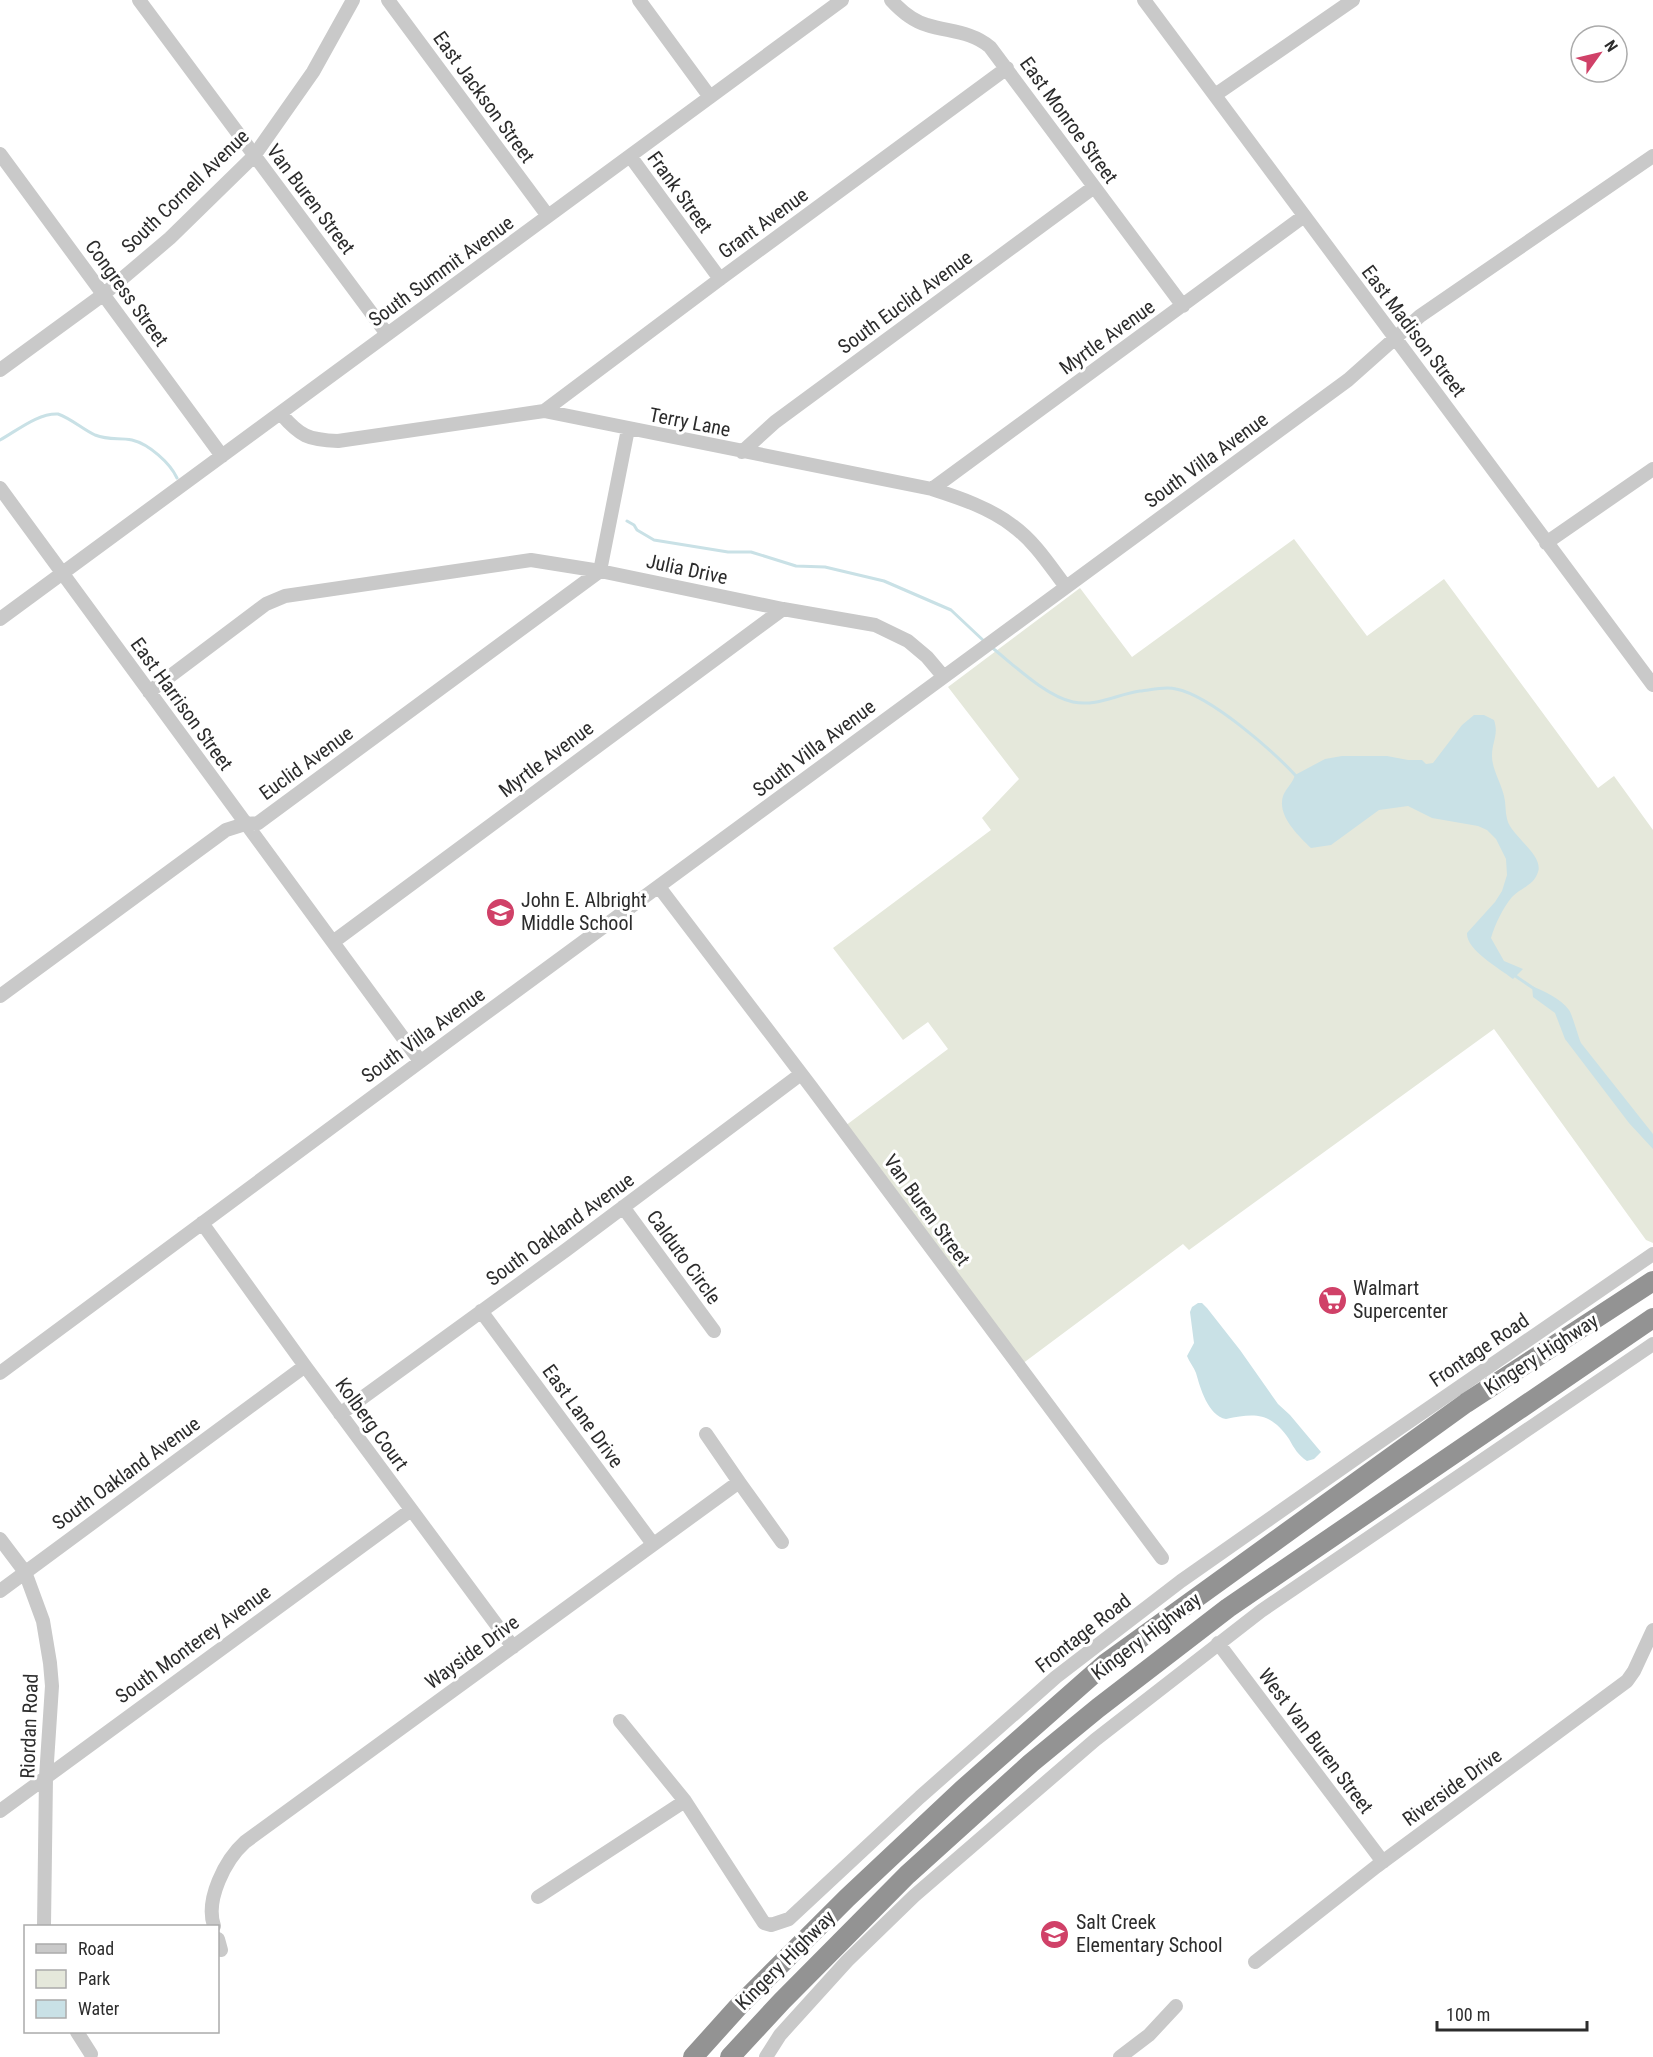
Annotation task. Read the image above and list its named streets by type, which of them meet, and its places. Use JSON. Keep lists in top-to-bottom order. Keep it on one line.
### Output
{"streets":{"highway":["Kingery Highway"],"street":["East Jackson Street","East Monroe Street","South Cornell Avenue","Frank Street","Van Buren Street","Grant Avenue","South Summit Avenue","Congress Street","South Euclid Avenue","East Madison Street","Myrtle Avenue","Terry Lane","South Villa Avenue","Julia Drive","East Harrison Street","Euclid Avenue","South Oakland Avenue","Calduto Circle","Frontage Road","East Lane Drive","Kolberg Court","South Monterey Avenue","Wayside Drive","Riordan Road","West Van Buren Street","Riverside Drive"]},"crossings":[["East Jackson Street","South Summit Avenue"],["East Monroe Street","Grant Avenue"],["East Monroe Street","South Euclid Avenue"],["East Monroe Street","Myrtle Avenue"],["South Cornell Avenue","Van Buren Street"],["South Cornell Avenue","Congress Street"],["Frank Street","Grant Avenue"],["Frank Street","South Summit Avenue"],["Van Buren Street","South Summit Avenue"],["Van Buren Street","South Villa Avenue"],["Van Buren Street","South Oakland Avenue"],["Grant Avenue","Terry Lane"],["South Summit Avenue","Congress Street"],["South Summit Avenue","Terry Lane"],["South Summit Avenue","East Harrison Street"],["South Euclid Avenue","Terry Lane"],["East Madison Street","Myrtle Avenue"],["East Madison Street","South Villa Avenue"],["Myrtle Avenue","Terry Lane"],["Myrtle Avenue","Julia Drive"],["Myrtle Avenue","East Harrison Street"],["Terry Lane","South Villa Avenue"],["South Villa Avenue","Julia Drive"],["South Villa Avenue","East Harrison Street"],["South Villa Avenue","Kolberg Court"],["Julia Drive","East Harrison Street"],["Julia Drive","Euclid Avenue"],["East Harrison Street","Euclid Avenue"],["South Oakland Avenue","Calduto Circle"],["South Oakland Avenue","East Lane Drive"],["South Oakland Avenue","Kolberg Court"],["South Oakland Avenue","Riordan Road"],["East Lane Drive","Wayside Drive"],["Kolberg Court","South Monterey Avenue"],["Kolberg Court","Wayside Drive"],["South Monterey Avenue","Riordan Road"],["West Van Buren Street","Riverside Drive"]],"places":{"school or university":["John E. Albright Middle School","Salt Creek Elementary School"],"supermarket":["Walmart Supercenter"]},"legend":["Road","Park","Water"],"scale_bar":"100 m","north":"top right"}
